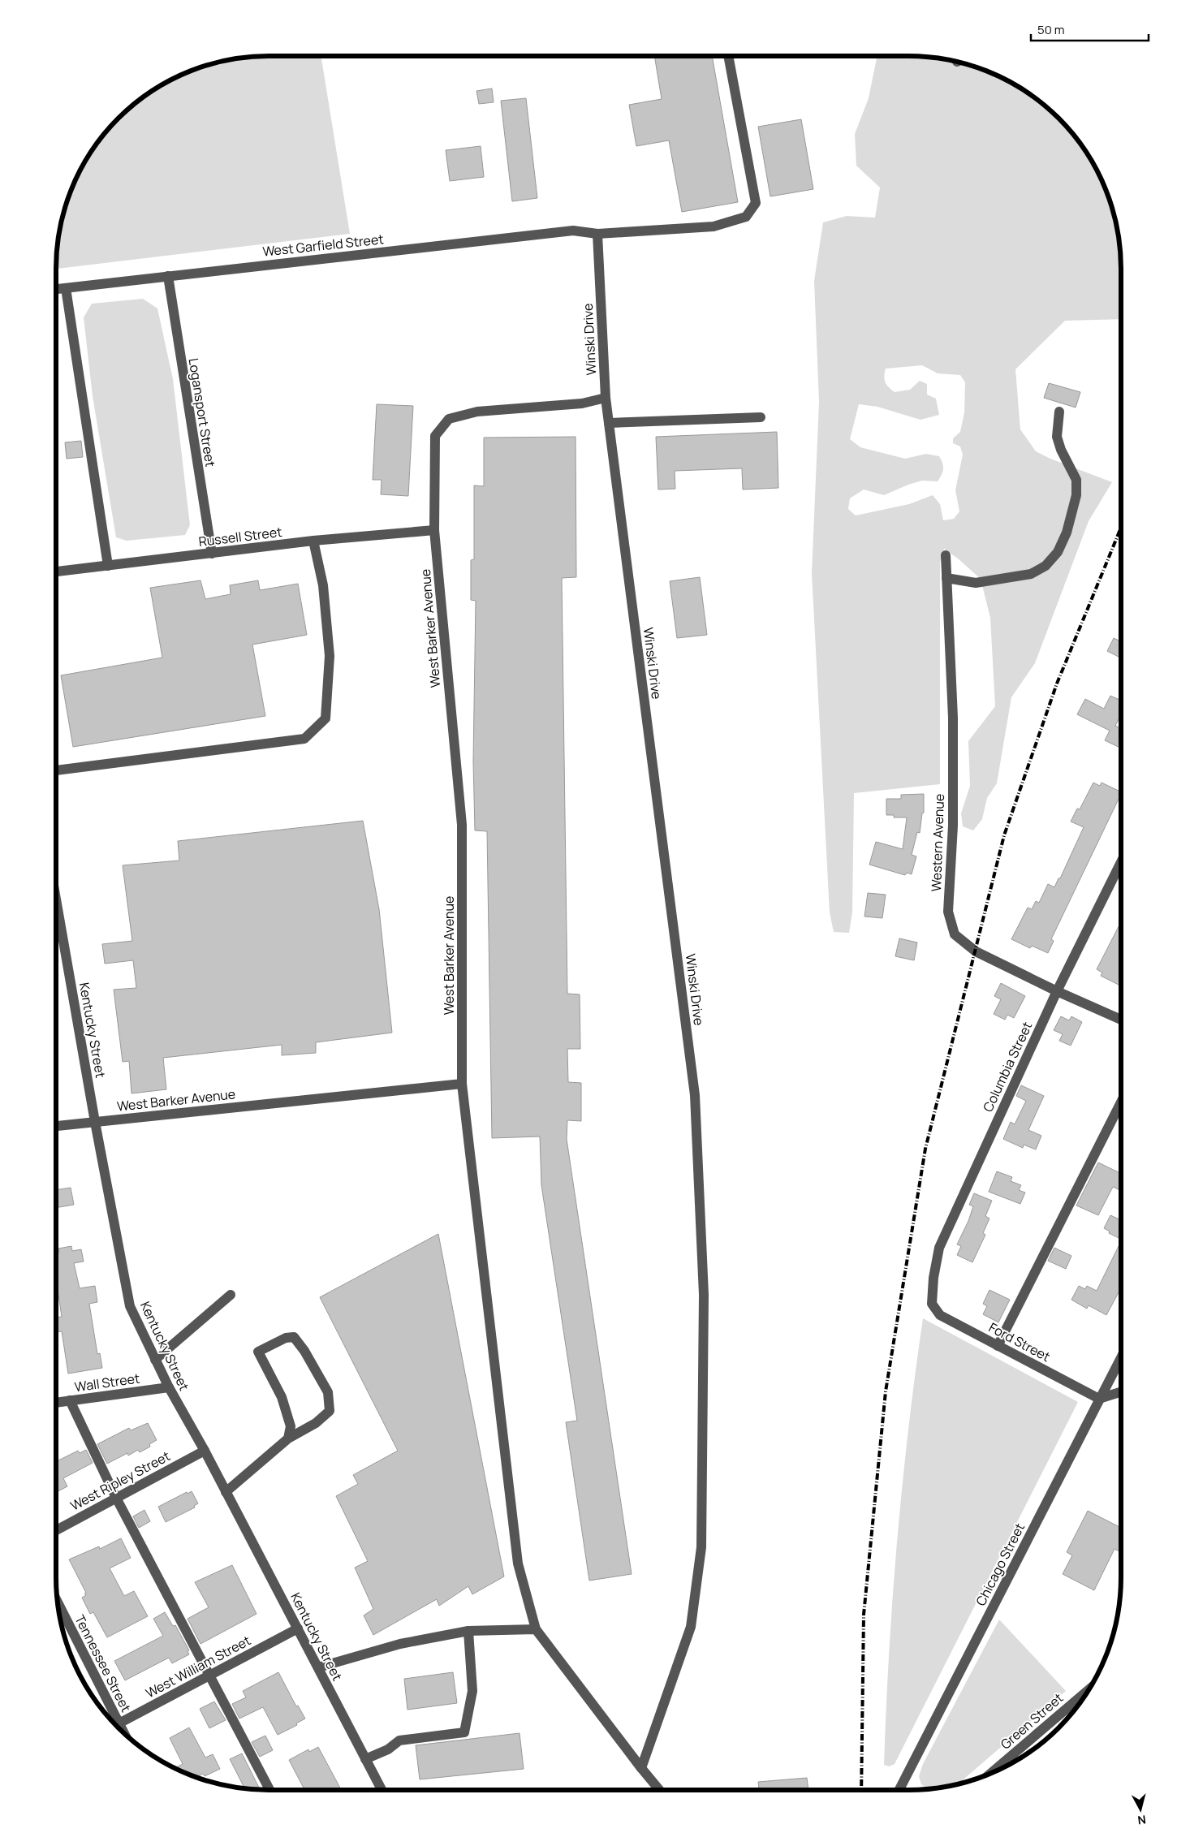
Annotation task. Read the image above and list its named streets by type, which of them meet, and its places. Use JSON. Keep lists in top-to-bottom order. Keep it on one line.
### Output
{"streets":{"street":["West Garfield Street","Winski Drive","Logansport Street","Russell Street","West Barker Avenue","Western Avenue","Kentucky Street","Columbia Street","Ford Street","Wall Street","West Ripley Street","Chicago Street","Tennessee Street","West William Street","Green Street"]},"crossings":[["West Garfield Street","Winski Drive"],["West Garfield Street","Logansport Street"],["Winski Drive","West Barker Avenue"],["Logansport Street","Russell Street"],["Russell Street","West Barker Avenue"],["West Barker Avenue","Kentucky Street"],["Western Avenue","Columbia Street"],["Kentucky Street","Wall Street"],["Kentucky Street","West Ripley Street"],["Kentucky Street","West William Street"],["Columbia Street","Ford Street"],["Ford Street","Chicago Street"]],"scale_bar":"50 m","north":"bottom"}
